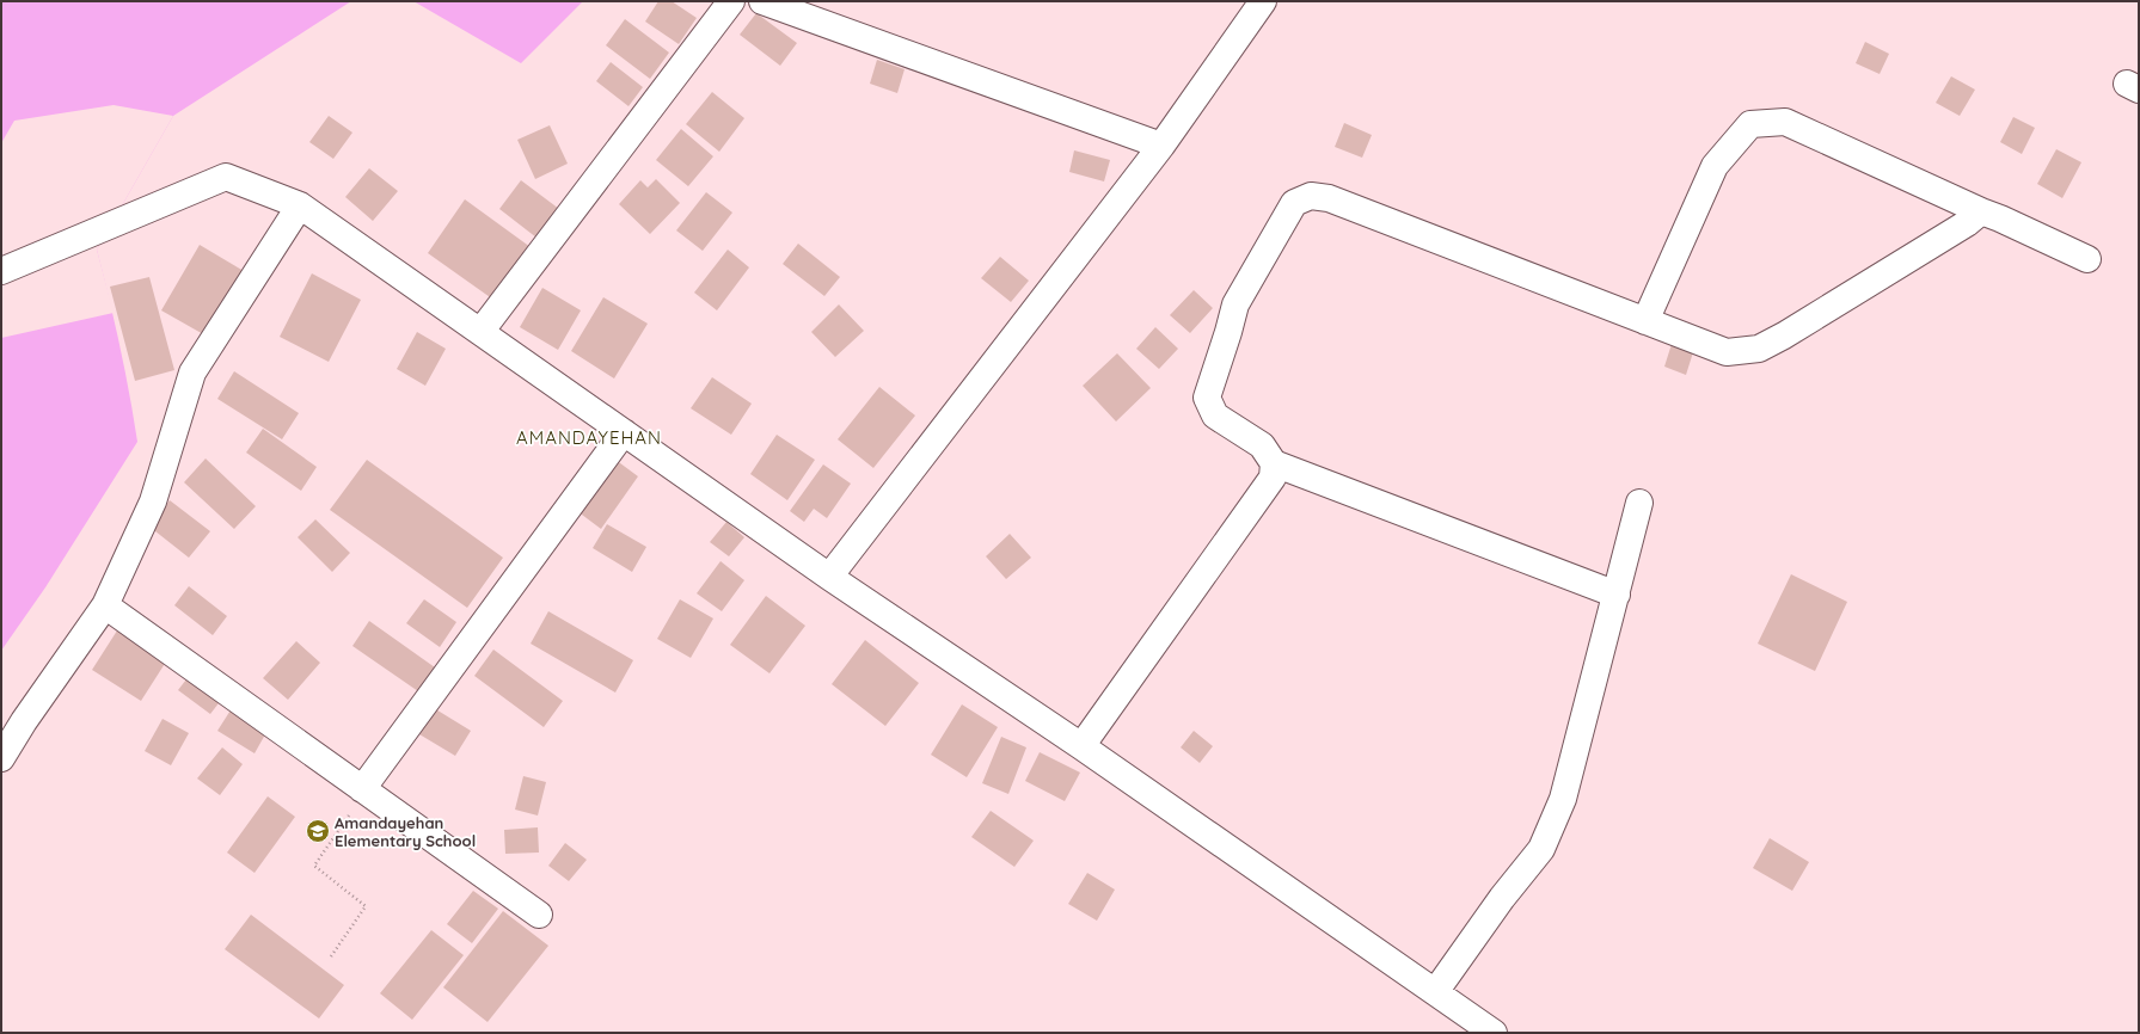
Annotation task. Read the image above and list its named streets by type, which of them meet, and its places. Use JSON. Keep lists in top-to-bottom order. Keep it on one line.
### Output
{"districts":["AMANDAYEHAN"],"places":{"school or university":["Amandayehan Elementary School"]}}
